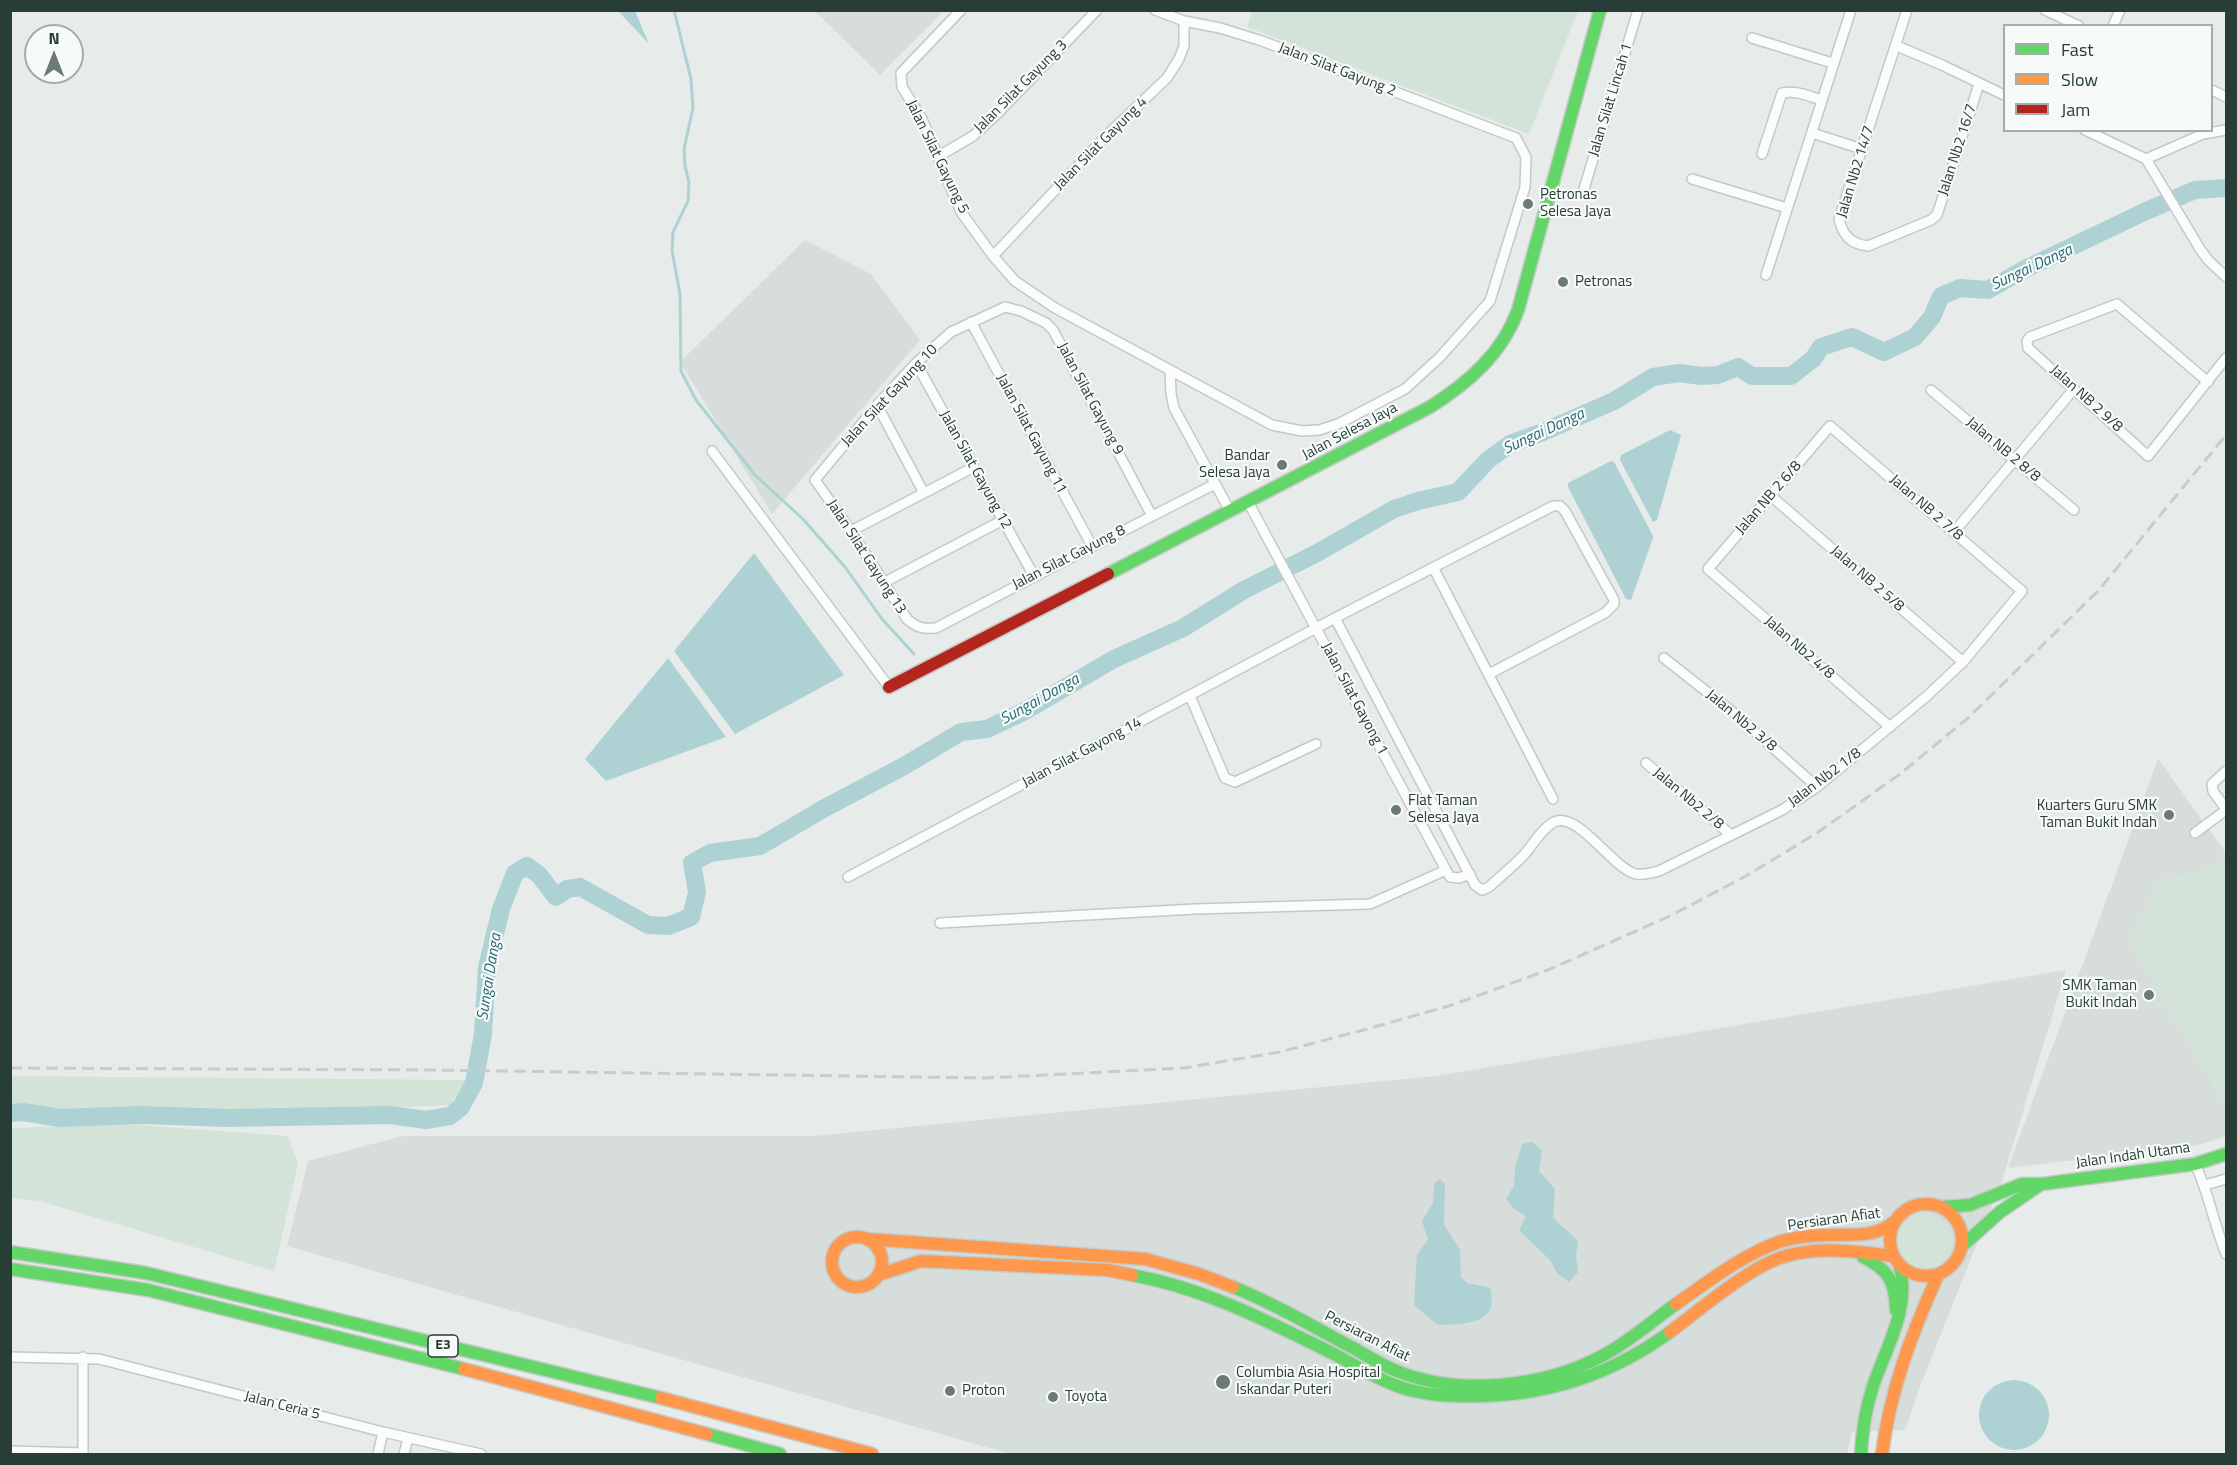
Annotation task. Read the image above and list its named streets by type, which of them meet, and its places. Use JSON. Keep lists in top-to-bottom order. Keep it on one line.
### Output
{"streets":{"main road":["Jalan Selesa Jaya","Jalan Indah Utama","Persiaran Afiat","E3"],"street":["Jalan Silat Gayung 2","Jalan Silat Gayung 3","Jalan Silat Lincah 1","Jalan Silat Gayung 4","Jalan Nb2 16/7","Jalan Silat Gayung 5","Jalan Nb2 14/7","Jalan Silat Gayung 10","Jalan Silat Gayung 9","Jalan NB 2 9/8","Jalan Silat Gayung 11","Jalan NB 2 8/8","Jalan Silat Gayung 12","Jalan NB 2 6/8","Jalan NB 2 7/8","Jalan Silat Gayung 13","Jalan Silat Gayung 8","Jalan NB 2 5/8","Jalan Nb2 4/8","Jalan Silat Gayong 1","Jalan Nb2 3/8","Jalan Silat Gayong 14","Jalan Nb2 1/8","Jalan Nb2 2/8","Jalan Ceria 5"]},"crossings":[["Jalan Silat Gayung 2","Jalan Silat Gayung 4"],["Jalan Silat Gayung 2","Jalan Silat Gayung 5"],["Jalan Silat Gayung 3","Jalan Silat Gayung 5"],["Jalan Silat Gayung 4","Jalan Silat Gayung 5"],["Jalan Nb2 16/7","Jalan Nb2 14/7"],["Jalan Silat Gayung 10","Jalan Silat Gayung 9"],["Jalan Silat Gayung 10","Jalan Silat Gayung 11"],["Jalan Silat Gayung 10","Jalan Silat Gayung 12"],["Jalan Silat Gayung 10","Jalan Silat Gayung 13"],["Jalan Silat Gayung 9","Jalan Silat Gayung 8"],["Jalan Selesa Jaya","Jalan Silat Gayong 1"],["Jalan Silat Gayung 11","Jalan Silat Gayung 8"],["Jalan Silat Gayung 12","Jalan Silat Gayung 8"],["Jalan NB 2 6/8","Jalan NB 2 7/8"],["Jalan NB 2 6/8","Jalan NB 2 5/8"],["Jalan NB 2 6/8","Jalan Nb2 4/8"],["Jalan NB 2 7/8","Jalan Nb2 1/8"],["Jalan Silat Gayung 13","Jalan Silat Gayung 8"],["Jalan NB 2 5/8","Jalan Nb2 1/8"],["Jalan Nb2 4/8","Jalan Nb2 1/8"],["Jalan Silat Gayong 1","Jalan Silat Gayong 14"],["Jalan Nb2 3/8","Jalan Nb2 1/8"],["Jalan Nb2 1/8","Jalan Nb2 2/8"],["Jalan Indah Utama","Persiaran Afiat"]],"water":["Sungai Danga"],"places":["Petronas Selesa Jaya","Petronas","Bandar Selesa Jaya","Flat Taman Selesa Jaya","Kuarters Guru SMK Taman Bukit Indah","SMK Taman Bukit Indah","Columbia Asia Hospital Iskandar Puteri","Proton","Toyota"],"legend":["Fast","Slow","Jam"],"north":"top"}
